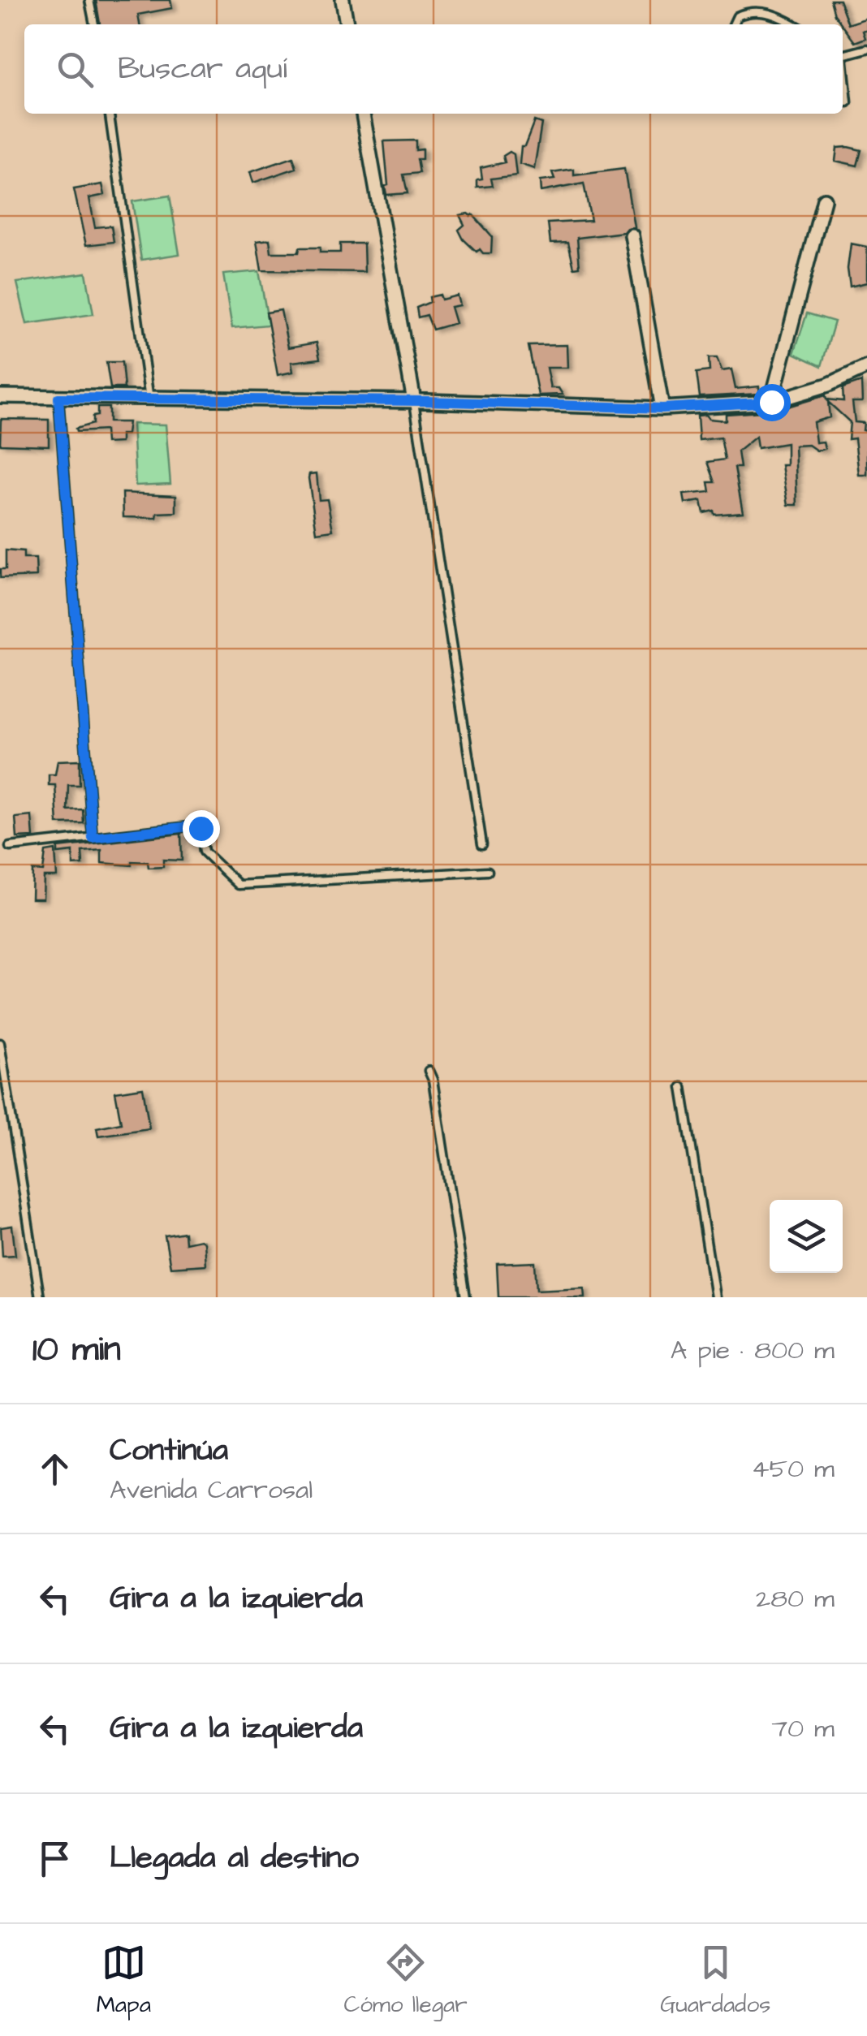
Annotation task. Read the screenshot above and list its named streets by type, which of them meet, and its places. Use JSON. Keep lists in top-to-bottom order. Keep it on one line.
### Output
{"page":{"search":"Buscar aquí","heading":["10 min","A pie · 800 m"],"list":[["Continúa","Avenida Carrosal","450 m"],["Gira a la izquierda","280 m"],["Gira a la izquierda","70 m"],"Llegada al destino"],"nav":["Mapa","Cómo llegar","Guardados"]}}
